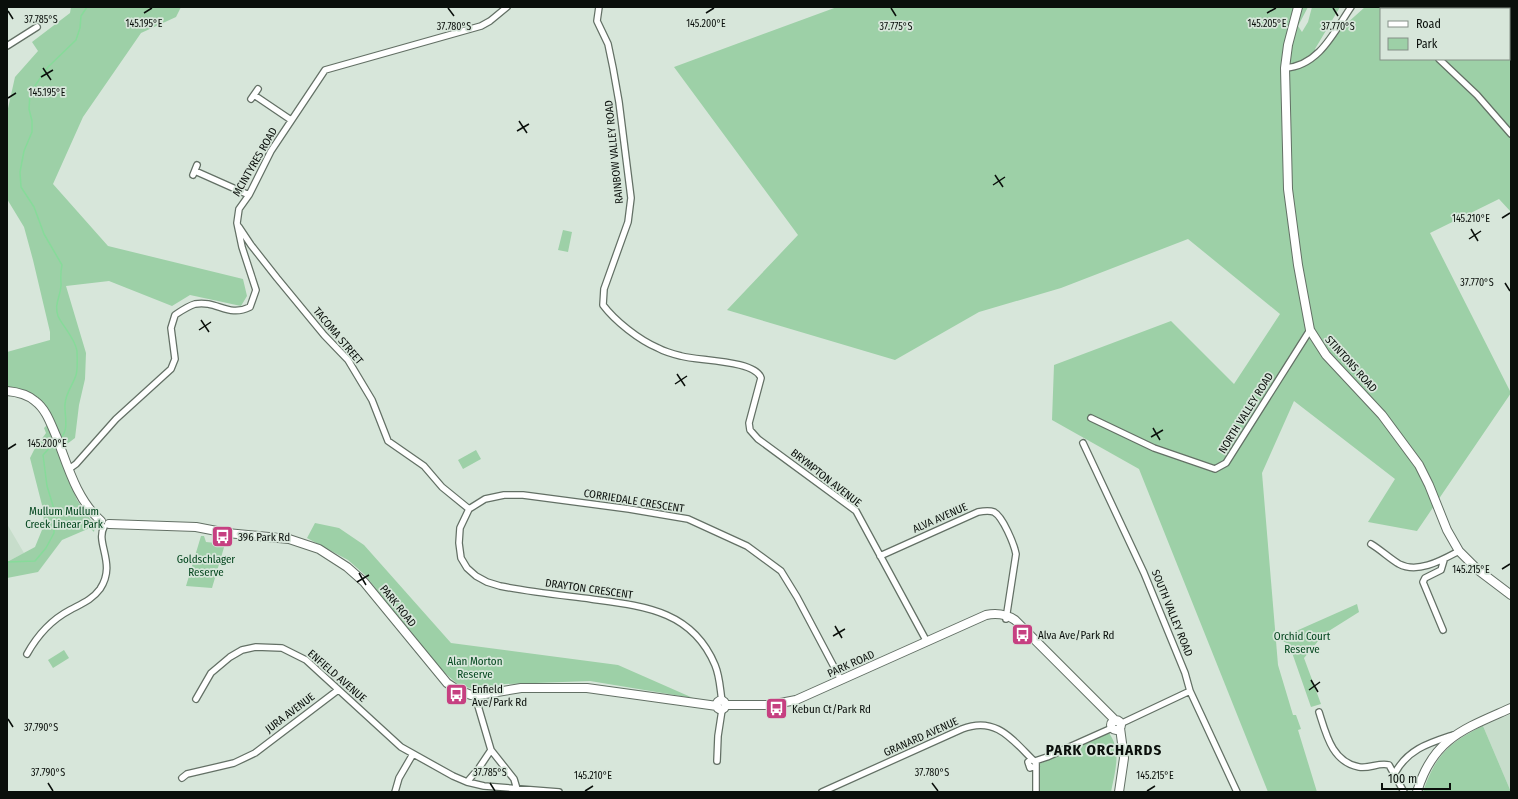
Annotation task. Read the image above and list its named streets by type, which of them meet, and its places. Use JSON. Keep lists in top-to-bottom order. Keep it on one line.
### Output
{"streets":{"street":["RAINBOW VALLEY ROAD","MCINTYRES ROAD","TACOMA STREET","STINTONS ROAD","NORTH VALLEY ROAD","BRYMPTON AVENUE","CORRIEDALE CRESCENT","ALVA AVENUE","DRAYTON CRESCENT","PARK ROAD","SOUTH VALLEY ROAD","ENFIELD AVENUE","JURA AVENUE","GRANARD AVENUE"]},"crossings":[["RAINBOW VALLEY ROAD","BRYMPTON AVENUE"],["MCINTYRES ROAD","TACOMA STREET"],["TACOMA STREET","CORRIEDALE CRESCENT"],["TACOMA STREET","DRAYTON CRESCENT"],["STINTONS ROAD","NORTH VALLEY ROAD"],["BRYMPTON AVENUE","ALVA AVENUE"],["BRYMPTON AVENUE","PARK ROAD"],["CORRIEDALE CRESCENT","DRAYTON CRESCENT"],["CORRIEDALE CRESCENT","PARK ROAD"],["ALVA AVENUE","PARK ROAD"],["DRAYTON CRESCENT","PARK ROAD"],["ENFIELD AVENUE","JURA AVENUE"]],"districts":["PARK ORCHARDS"],"parks":["Mullum Mullum Creek Linear Park","Goldschlager Reserve","Orchid Court Reserve","Alan Morton Reserve"],"places":{"bus stop":["396 Park Rd","Alva Ave/Park Rd","Enfield Ave/Park Rd","Kebun Ct/Park Rd"]},"legend":["Road","Park"],"scale_bar":"100 m","coordinates":["37.785°S","145.195°E","145.200°E","145.205°E","37.780°S","37.775°S","37.770°S","145.210°E","145.215°E","37.790°S"]}
